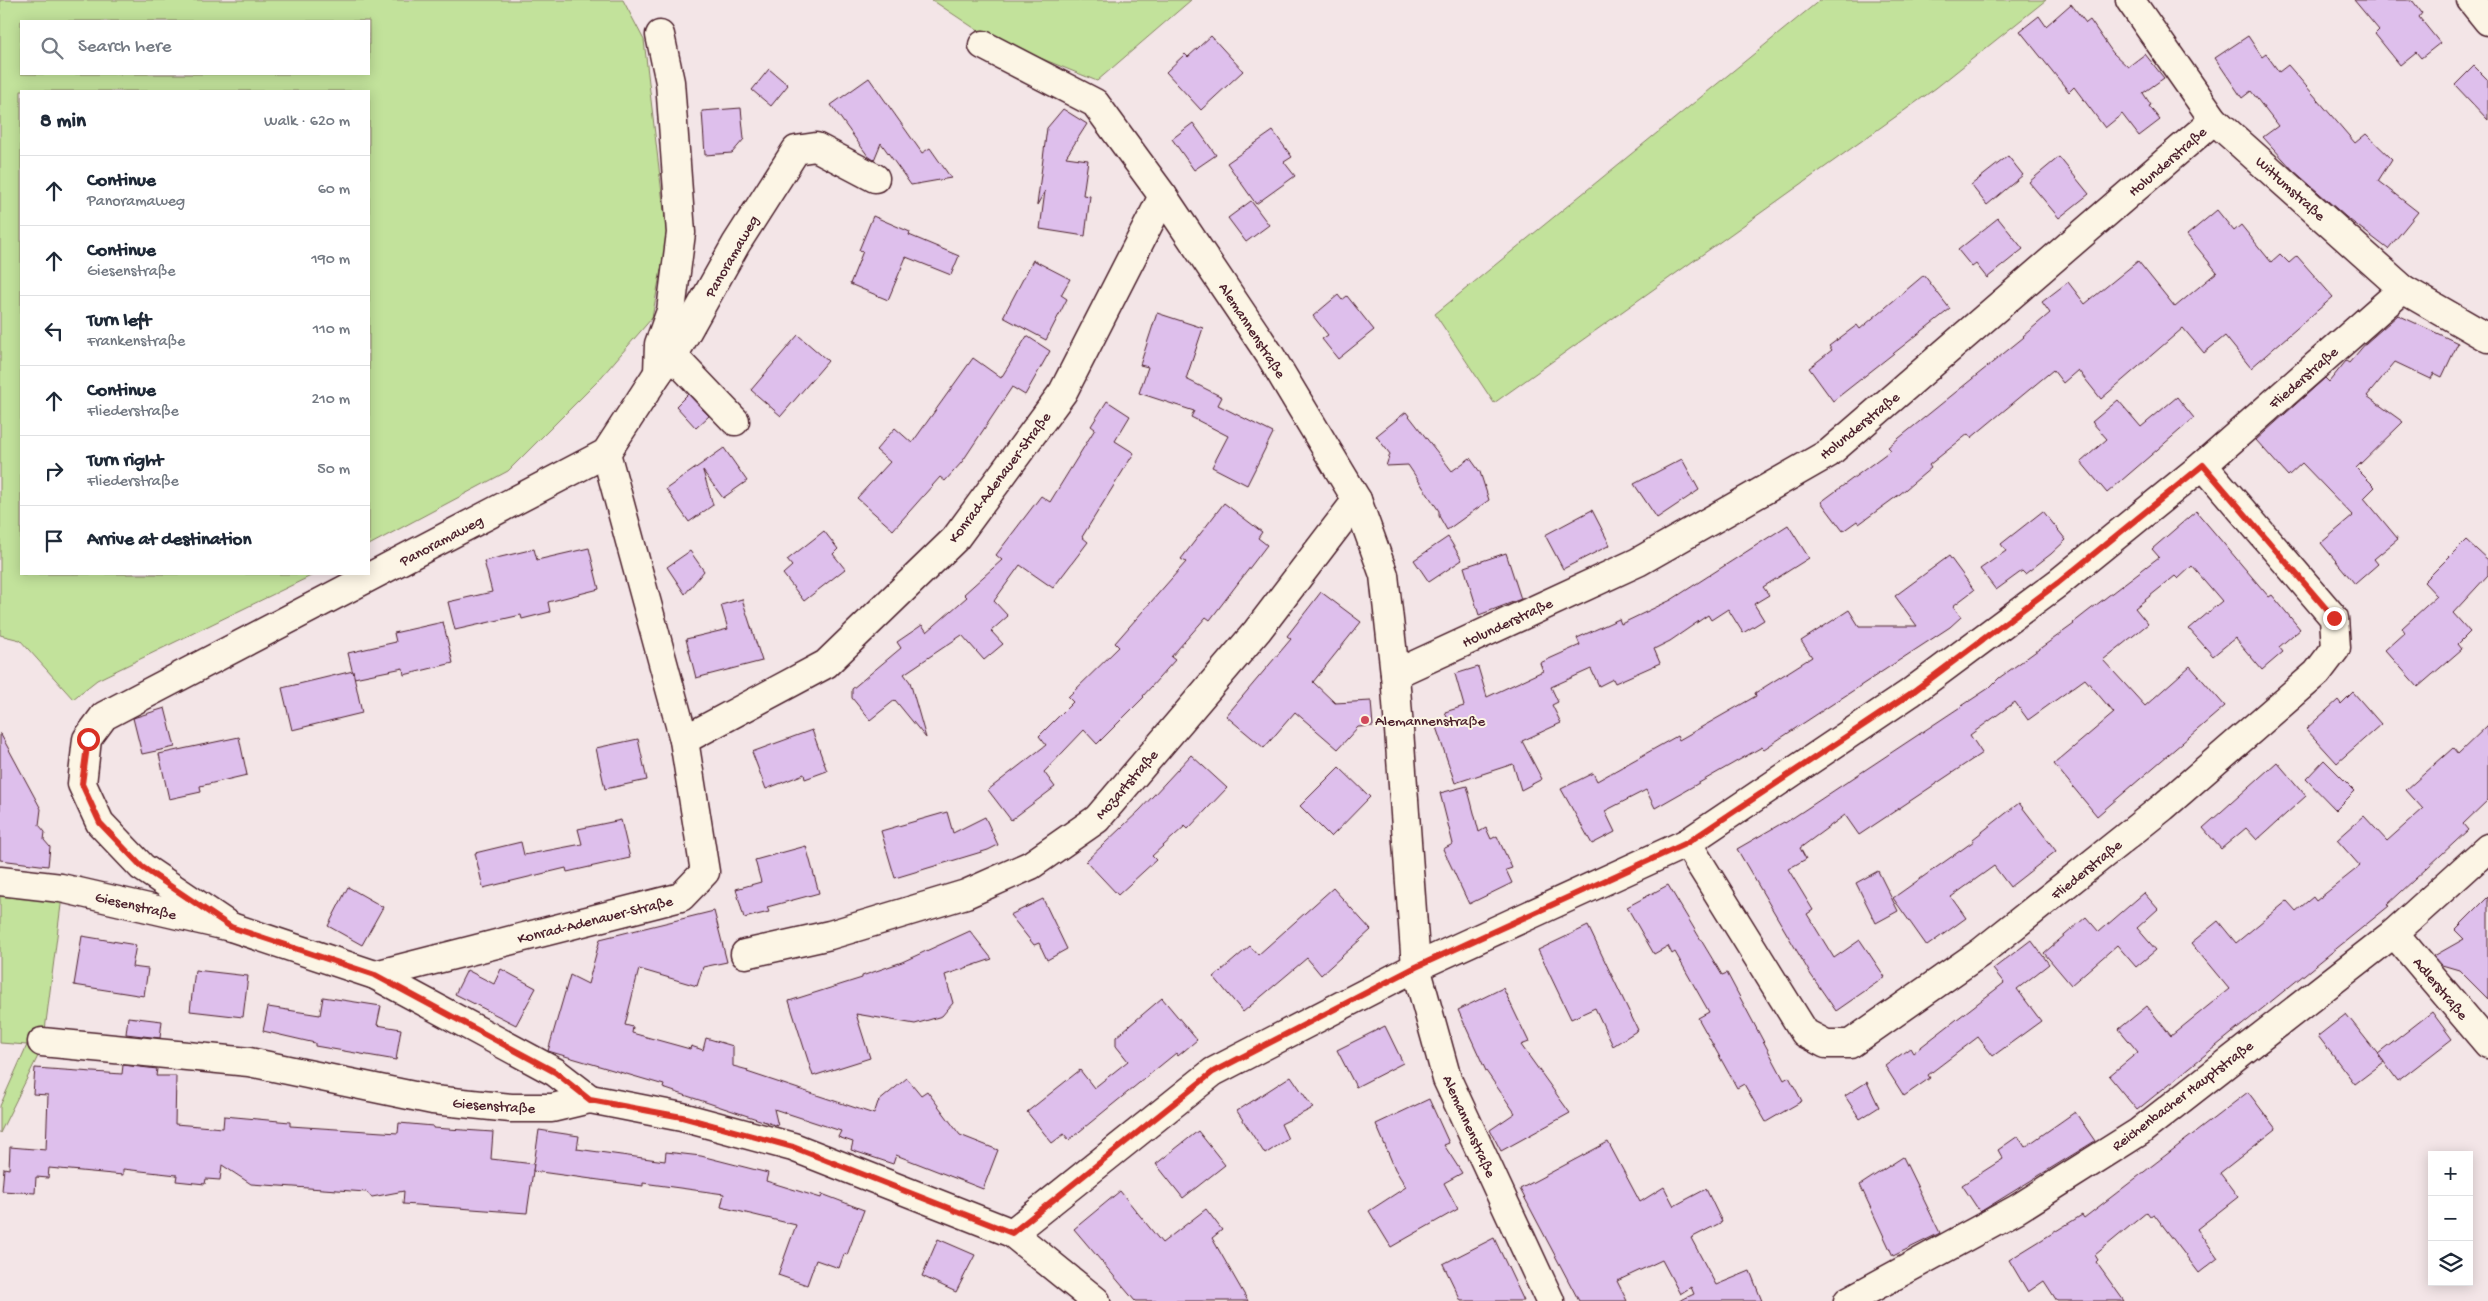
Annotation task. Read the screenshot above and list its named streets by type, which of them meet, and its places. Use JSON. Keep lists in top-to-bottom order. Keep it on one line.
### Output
{"streets":{"street":["Holunderstraße","Wittumstraße","Panoramaweg","Alemannenstraße","Fliederstraße","Konrad-Adenauer-Straße","Mozartstraße","Giesenstraße","Adlerstraße","Reichenbacher Hauptstraße"]},"crossings":[["Holunderstraße","Wittumstraße"],["Holunderstraße","Alemannenstraße"],["Wittumstraße","Fliederstraße"],["Panoramaweg","Konrad-Adenauer-Straße"],["Panoramaweg","Giesenstraße"],["Alemannenstraße","Fliederstraße"],["Alemannenstraße","Konrad-Adenauer-Straße"],["Alemannenstraße","Mozartstraße"],["Fliederstraße","Giesenstraße"],["Konrad-Adenauer-Straße","Giesenstraße"],["Adlerstraße","Reichenbacher Hauptstraße"]],"places":["Alemannenstraße"],"page":{"search":"Search here","heading":["8 min","Walk · 620 m"],"list":[["Continue","Panoramaweg","60 m"],["Continue","Giesenstraße","190 m"],["Turn left","Frankenstraße","110 m"],["Continue","Fliederstraße","210 m"],["Turn right","Fliederstraße","50 m"],"Arrive at destination"],"map_buttons":["+","−"]}}
